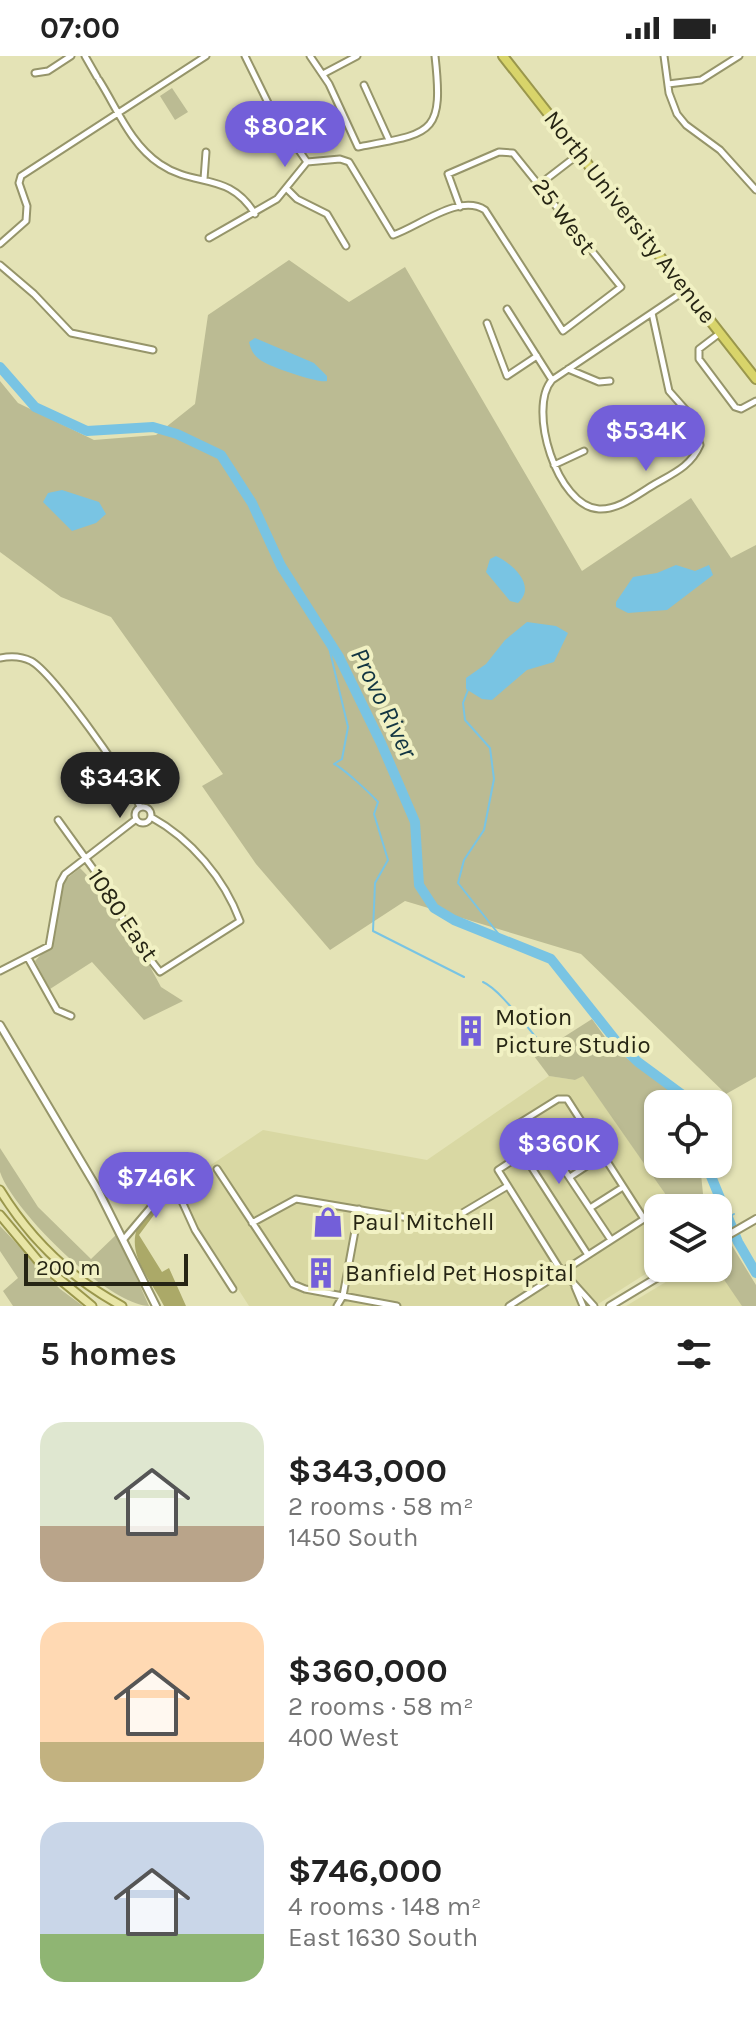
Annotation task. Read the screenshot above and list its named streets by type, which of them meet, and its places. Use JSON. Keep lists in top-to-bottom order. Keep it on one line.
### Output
{"streets":{"highway":["North University Avenue"],"street":["25 West","1080 East"]},"water":["Provo River"],"places":{"building":["Motion Picture Studio","Banfield Pet Hospital"],"shop":["Paul Mitchell"]},"scale_bar":"200 m","page":{"status":"07:00","price":["$802K","$534K","$343K","$360K","$746K"],"scale":"200 m","heading":"5 homes","list":[{"name":"$343,000","note":"2 rooms · 58 m² · 1450 South"},{"name":"$360,000","note":"2 rooms · 58 m² · 400 West"},{"name":"$746,000","note":"4 rooms · 148 m² · East 1630 South"}]}}
